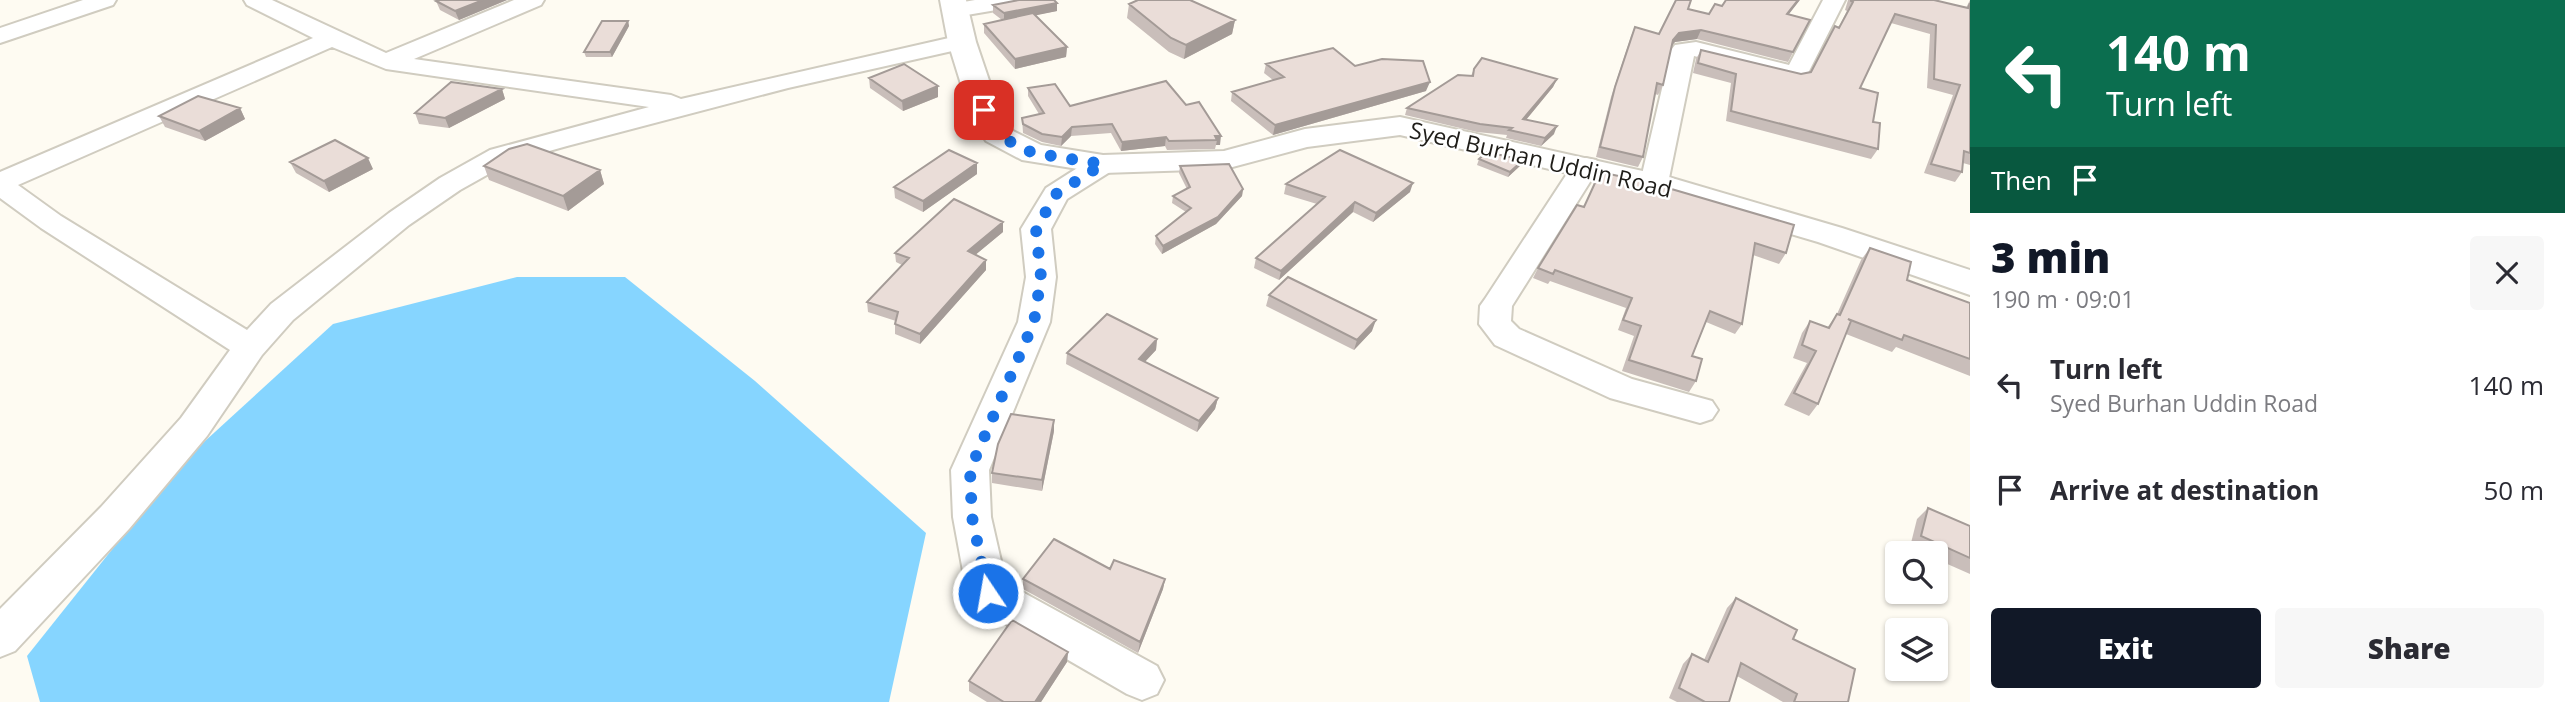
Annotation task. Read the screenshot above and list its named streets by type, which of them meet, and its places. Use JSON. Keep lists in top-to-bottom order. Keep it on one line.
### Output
{"streets":{"street":["Syed Burhan Uddin Road"]},"page":{"turn":["140 m","Turn left"],"then":"Then","heading":["3 min","190 m · 09:01"],"list":[{"name":"Turn left","note":"Syed Burhan Uddin Road","value":"140 m"},{"name":"Arrive at destination","value":"50 m"}],"buttons":["Exit","Share"]}}
